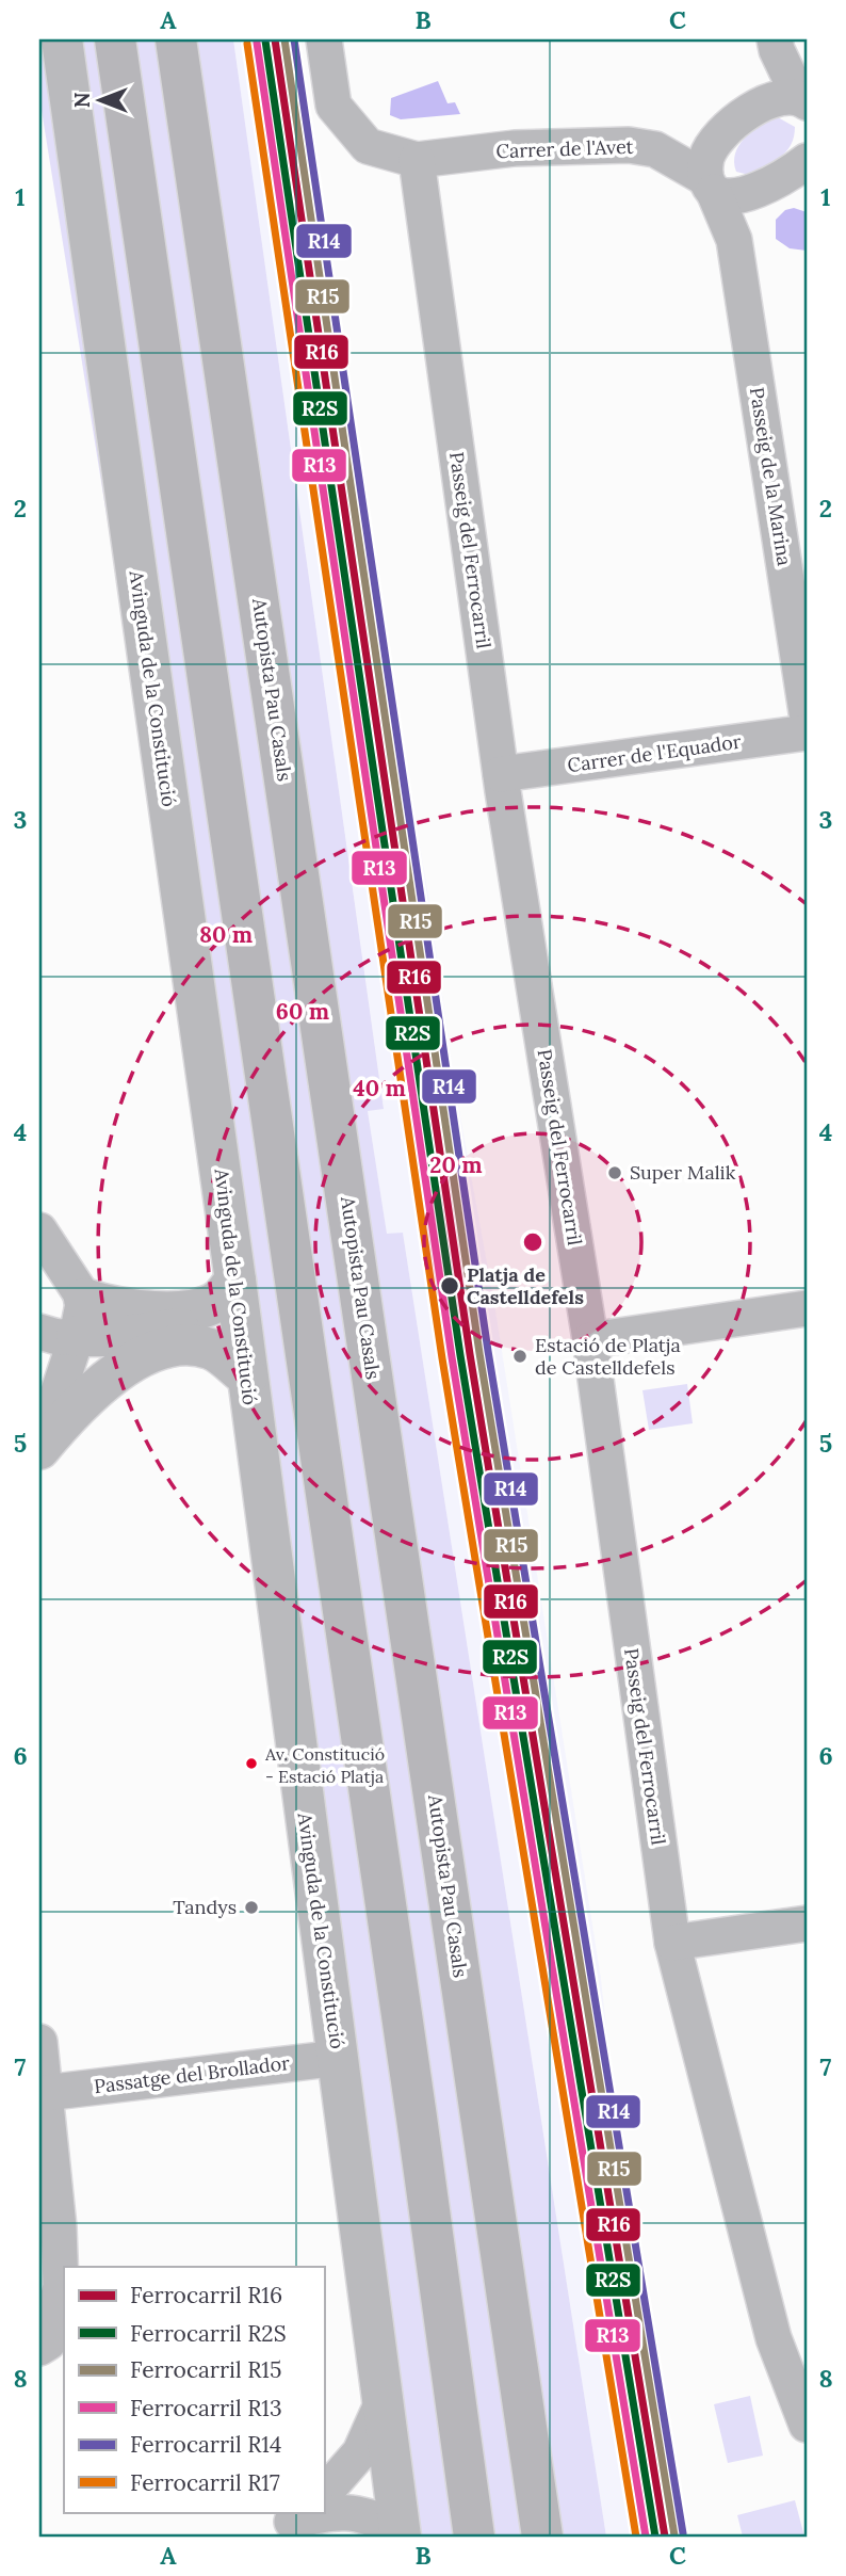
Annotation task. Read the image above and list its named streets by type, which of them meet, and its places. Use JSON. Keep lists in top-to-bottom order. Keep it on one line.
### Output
{"streets":{"highway":["Autopista Pau Casals"],"street":["Carrer de l'Avet","Passeig de la Marina","Passeig del Ferrocarril","Avinguda de la Constitució","Carrer de l'Equador","Passatge del Brollador"]},"crossings":[["Carrer de l'Avet","Passeig de la Marina"],["Carrer de l'Avet","Passeig del Ferrocarril"],["Passeig del Ferrocarril","Carrer de l'Equador"],["Avinguda de la Constitució","Passatge del Brollador"]],"places":["Super Malik","Platja de Castelldefels","Estació de Platja de Castelldefels","Av. Constitució - Estació Platja","Tandys"],"lines":["rail line R16","rail line R15","rail line R14","rail line R2S","rail line R13","rail line R17"],"legend":["Ferrocarril R16","Ferrocarril R2S","Ferrocarril R15","Ferrocarril R13","Ferrocarril R14","Ferrocarril R17"],"north":"left","grid":{"columns":["A","B","C"],"rows":["1","2","3","4","5","6","7","8"]},"rings":["80 m","60 m","40 m","20 m"]}
